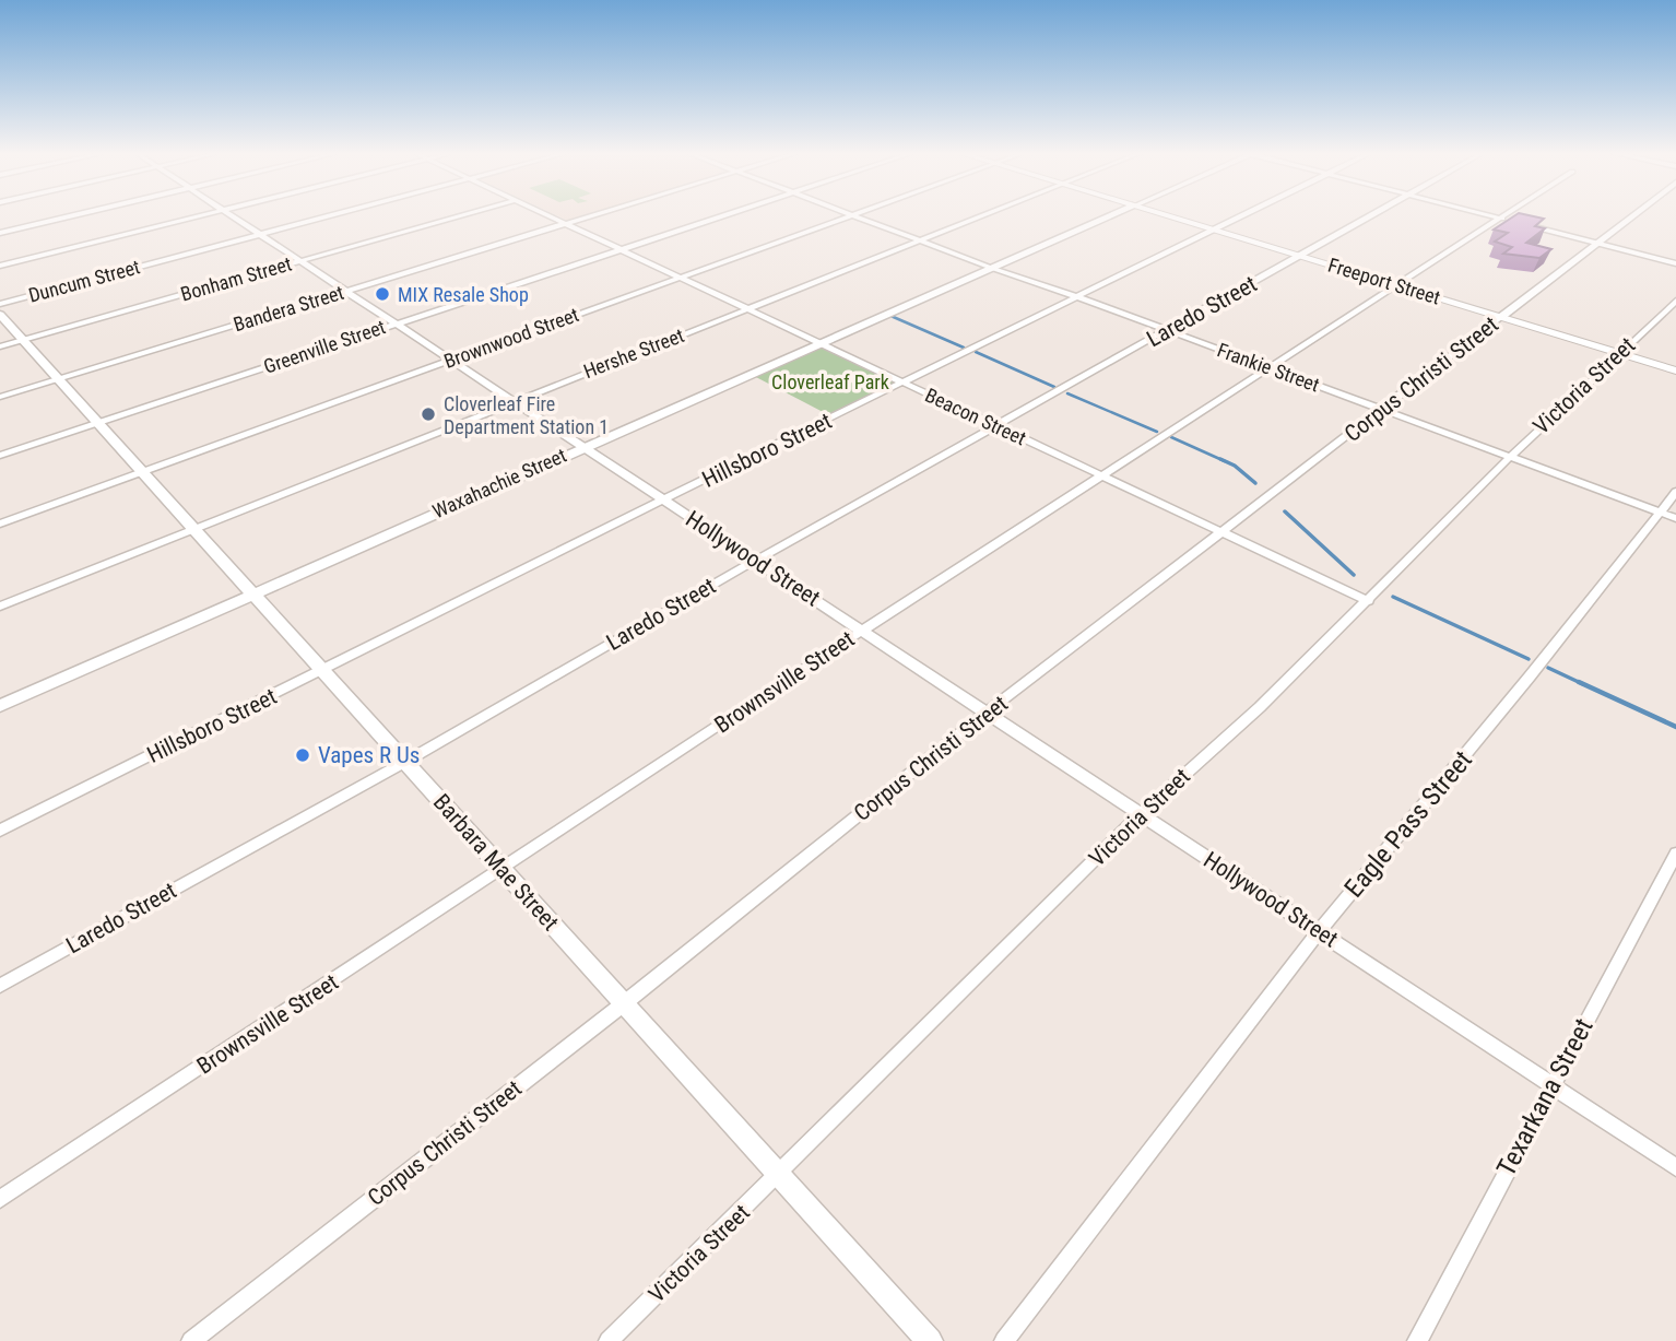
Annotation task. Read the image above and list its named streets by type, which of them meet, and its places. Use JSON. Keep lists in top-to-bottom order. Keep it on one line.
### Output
{"streets":{"main road":["Freeport Street"],"street":["Bonham Street","Duncum Street","Bandera Street","Laredo Street","Brownwood Street","Greenville Street","Hershe Street","Frankie Street","Corpus Christi Street","Victoria Street","Beacon Street","Hillsboro Street","Waxahachie Street","Hollywood Street","Brownsville Street","Eagle Pass Street","Barbara Mae Street","Texarkana Street"]},"crossings":[["Bonham Street","Hollywood Street"],["Bonham Street","Barbara Mae Street"],["Duncum Street","Hollywood Street"],["Freeport Street","Laredo Street"],["Freeport Street","Corpus Christi Street"],["Freeport Street","Victoria Street"],["Freeport Street","Hillsboro Street"],["Freeport Street","Brownsville Street"],["Bandera Street","Beacon Street"],["Bandera Street","Hollywood Street"],["Bandera Street","Barbara Mae Street"],["Laredo Street","Frankie Street"],["Laredo Street","Beacon Street"],["Laredo Street","Hollywood Street"],["Laredo Street","Barbara Mae Street"],["Brownwood Street","Frankie Street"],["Brownwood Street","Beacon Street"],["Brownwood Street","Hollywood Street"],["Brownwood Street","Barbara Mae Street"],["Greenville Street","Beacon Street"],["Greenville Street","Hollywood Street"],["Greenville Street","Barbara Mae Street"],["Hershe Street","Frankie Street"],["Hershe Street","Beacon Street"],["Hershe Street","Hollywood Street"],["Hershe Street","Barbara Mae Street"],["Frankie Street","Corpus Christi Street"],["Frankie Street","Victoria Street"],["Frankie Street","Hillsboro Street"],["Frankie Street","Waxahachie Street"],["Frankie Street","Brownsville Street"],["Frankie Street","Eagle Pass Street"],["Corpus Christi Street","Beacon Street"],["Corpus Christi Street","Hollywood Street"],["Corpus Christi Street","Barbara Mae Street"],["Victoria Street","Beacon Street"],["Victoria Street","Hollywood Street"],["Victoria Street","Barbara Mae Street"],["Beacon Street","Hillsboro Street"],["Beacon Street","Waxahachie Street"],["Beacon Street","Brownsville Street"],["Hillsboro Street","Hollywood Street"],["Hillsboro Street","Barbara Mae Street"],["Waxahachie Street","Hollywood Street"],["Waxahachie Street","Barbara Mae Street"],["Hollywood Street","Brownsville Street"],["Hollywood Street","Eagle Pass Street"],["Hollywood Street","Texarkana Street"],["Brownsville Street","Barbara Mae Street"]],"parks":["Cloverleaf Park"],"places":["MIX Resale Shop","Cloverleaf Fire Department Station 1","Vapes R Us"]}
